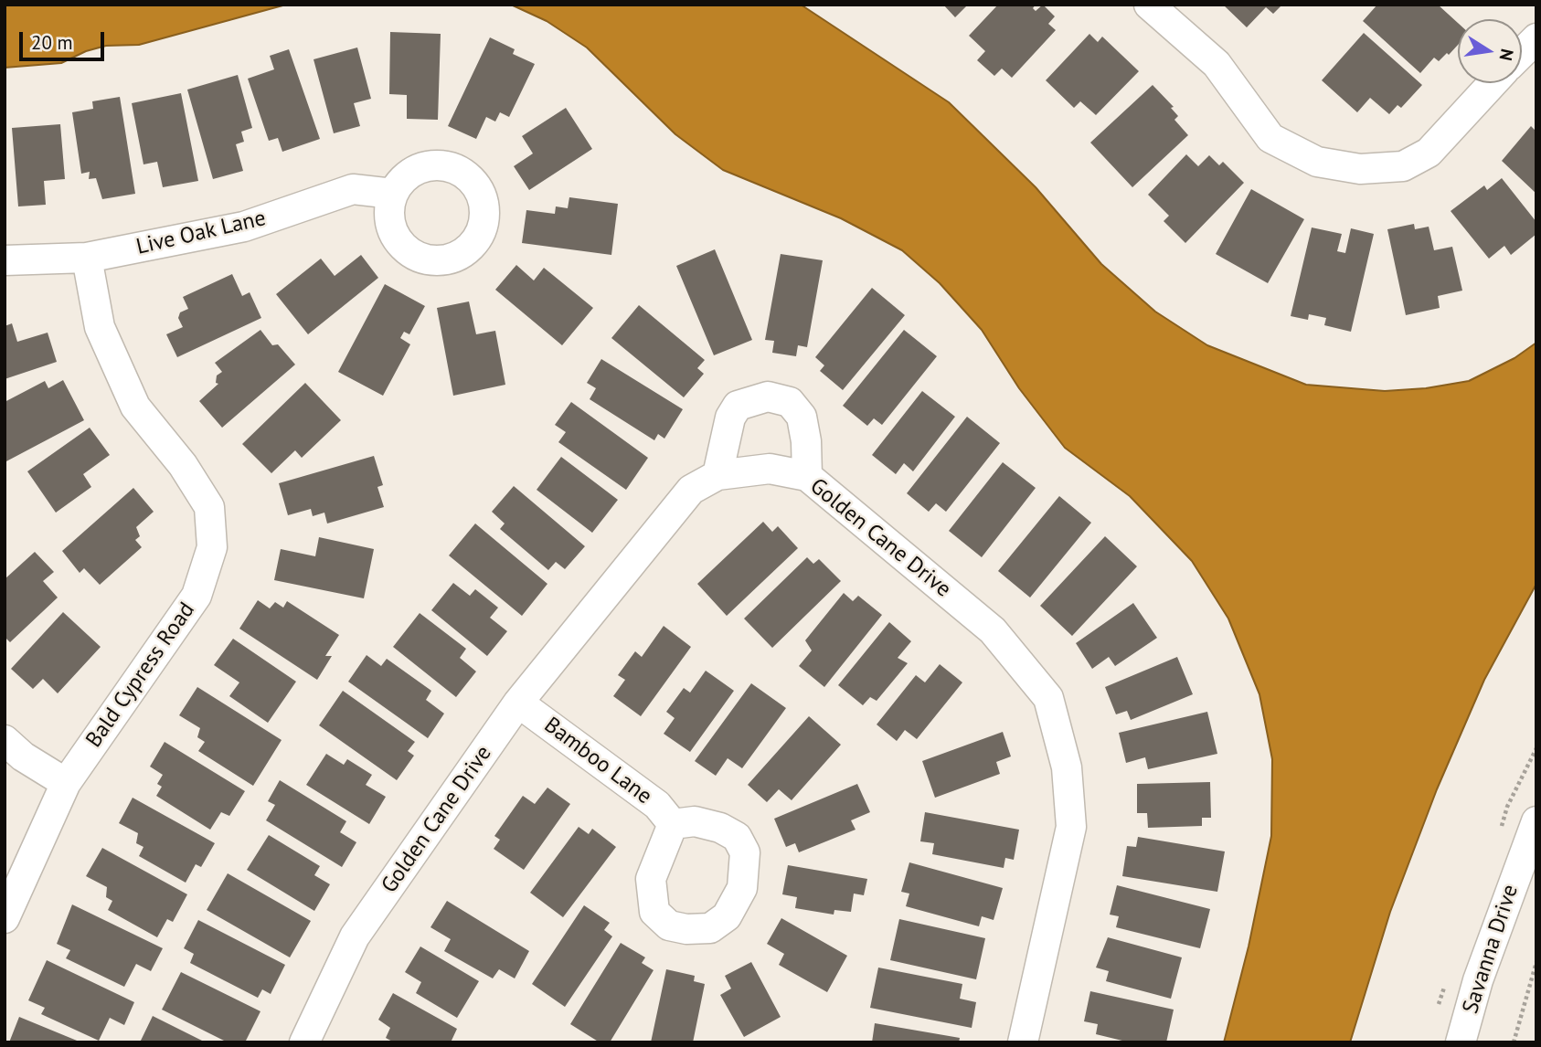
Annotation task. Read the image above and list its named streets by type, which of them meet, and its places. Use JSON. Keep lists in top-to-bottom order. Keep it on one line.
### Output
{"streets":{"street":["Live Oak Lane","Golden Cane Drive","Bald Cypress Road","Bamboo Lane","Savanna Drive"]},"crossings":[["Live Oak Lane","Bald Cypress Road"],["Golden Cane Drive","Bamboo Lane"]],"scale_bar":"20 m","north":"right"}
